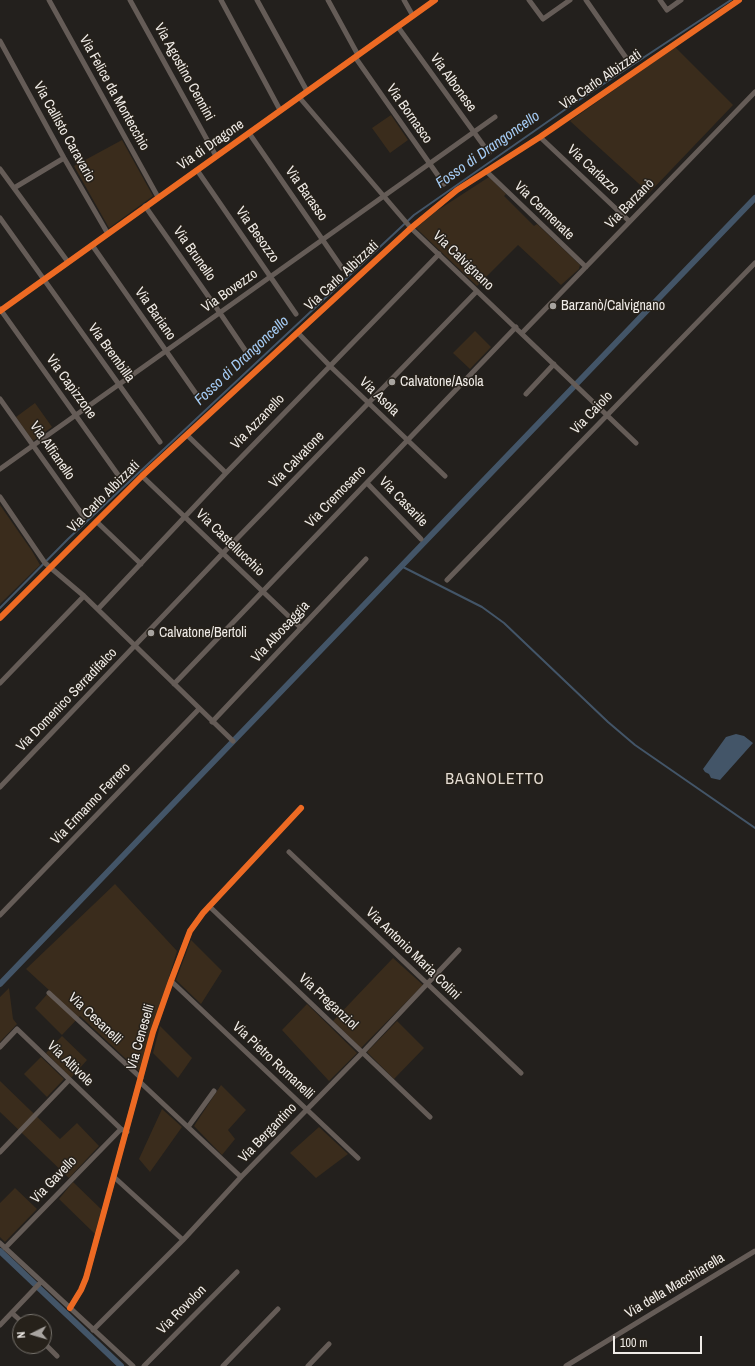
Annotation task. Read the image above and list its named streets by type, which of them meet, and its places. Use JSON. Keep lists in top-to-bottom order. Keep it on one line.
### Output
{"streets":{"street":["Via Agostino Cennini","Via Carlo Albizzati","Via Albonese","Via Felice da Montecchio","Via Bornasco","Via Callisto Caravario","Via di Dragone","Via Carlazzo","Via Barasso","Via Barzanò","Via Cermenate","Via Besozzo","Via Brunello","Via Calvignano","Via Bovezzo","Via Bariano","Via Brembilla","Via Capizzone","Via Asola","Via Caiolo","Via Azzanello","Via Alfianello","Via Calvatone","Via Cremosano","Via Casarile","Via Castellucchio","Via Albosaggia","Via Domenico Serradifalco","Via Ermanno Ferrero","Via Antonio Maria Colini","Via Preganziol","Via Cesanelli","Via Ceneselli","Via Pietro Romanelli","Via Altivole","Via Bergantino","Via Gavello","Via della Macchiarella","Via Rovolon"]},"crossings":[["Via Agostino Cennini","Via di Dragone"],["Via Carlo Albizzati","Via Carlazzo"],["Via Carlo Albizzati","Via Cermenate"],["Via Carlo Albizzati","Via Calvignano"],["Via Carlo Albizzati","Via Asola"],["Via Carlo Albizzati","Via Castellucchio"],["Via Albonese","Via di Dragone"],["Via Albonese","Via Bovezzo"],["Via Felice da Montecchio","Via di Dragone"],["Via Bornasco","Via di Dragone"],["Via Bornasco","Via Bovezzo"],["Via Callisto Caravario","Via di Dragone"],["Via di Dragone","Via Barasso"],["Via di Dragone","Via Besozzo"],["Via di Dragone","Via Brunello"],["Via di Dragone","Via Calvignano"],["Via di Dragone","Via Bariano"],["Via di Dragone","Via Brembilla"],["Via di Dragone","Via Capizzone"],["Via Carlazzo","Via Barzanò"],["Via Barasso","Via Bovezzo"],["Via Barzanò","Via Cermenate"],["Via Barzanò","Via Calvignano"],["Via Besozzo","Via Bovezzo"],["Via Brunello","Via Bovezzo"],["Via Calvignano","Via Bovezzo"],["Via Calvignano","Via Caiolo"],["Via Calvignano","Via Azzanello"],["Via Calvignano","Via Calvatone"],["Via Calvignano","Via Cremosano"],["Via Bovezzo","Via Bariano"],["Via Bovezzo","Via Brembilla"],["Via Bovezzo","Via Capizzone"],["Via Bovezzo","Via Alfianello"],["Via Asola","Via Azzanello"],["Via Asola","Via Calvatone"],["Via Asola","Via Cremosano"],["Via Azzanello","Via Castellucchio"],["Via Calvatone","Via Castellucchio"],["Via Calvatone","Via Domenico Serradifalco"],["Via Cremosano","Via Casarile"],["Via Cremosano","Via Castellucchio"],["Via Castellucchio","Via Albosaggia"],["Via Antonio Maria Colini","Via Bergantino"],["Via Preganziol","Via Ceneselli"],["Via Preganziol","Via Bergantino"],["Via Cesanelli","Via Ceneselli"],["Via Cesanelli","Via Bergantino"],["Via Ceneselli","Via Pietro Romanelli"],["Via Ceneselli","Via Altivole"],["Via Pietro Romanelli","Via Bergantino"],["Via Altivole","Via Gavello"]],"districts":["BAGNOLETTO"],"water":["Fosso di Drangoncello"],"places":["Barzanò/Calvignano","Calvatone/Asola","Calvatone/Bertoli"],"scale_bar":"100 m","north":"left"}
